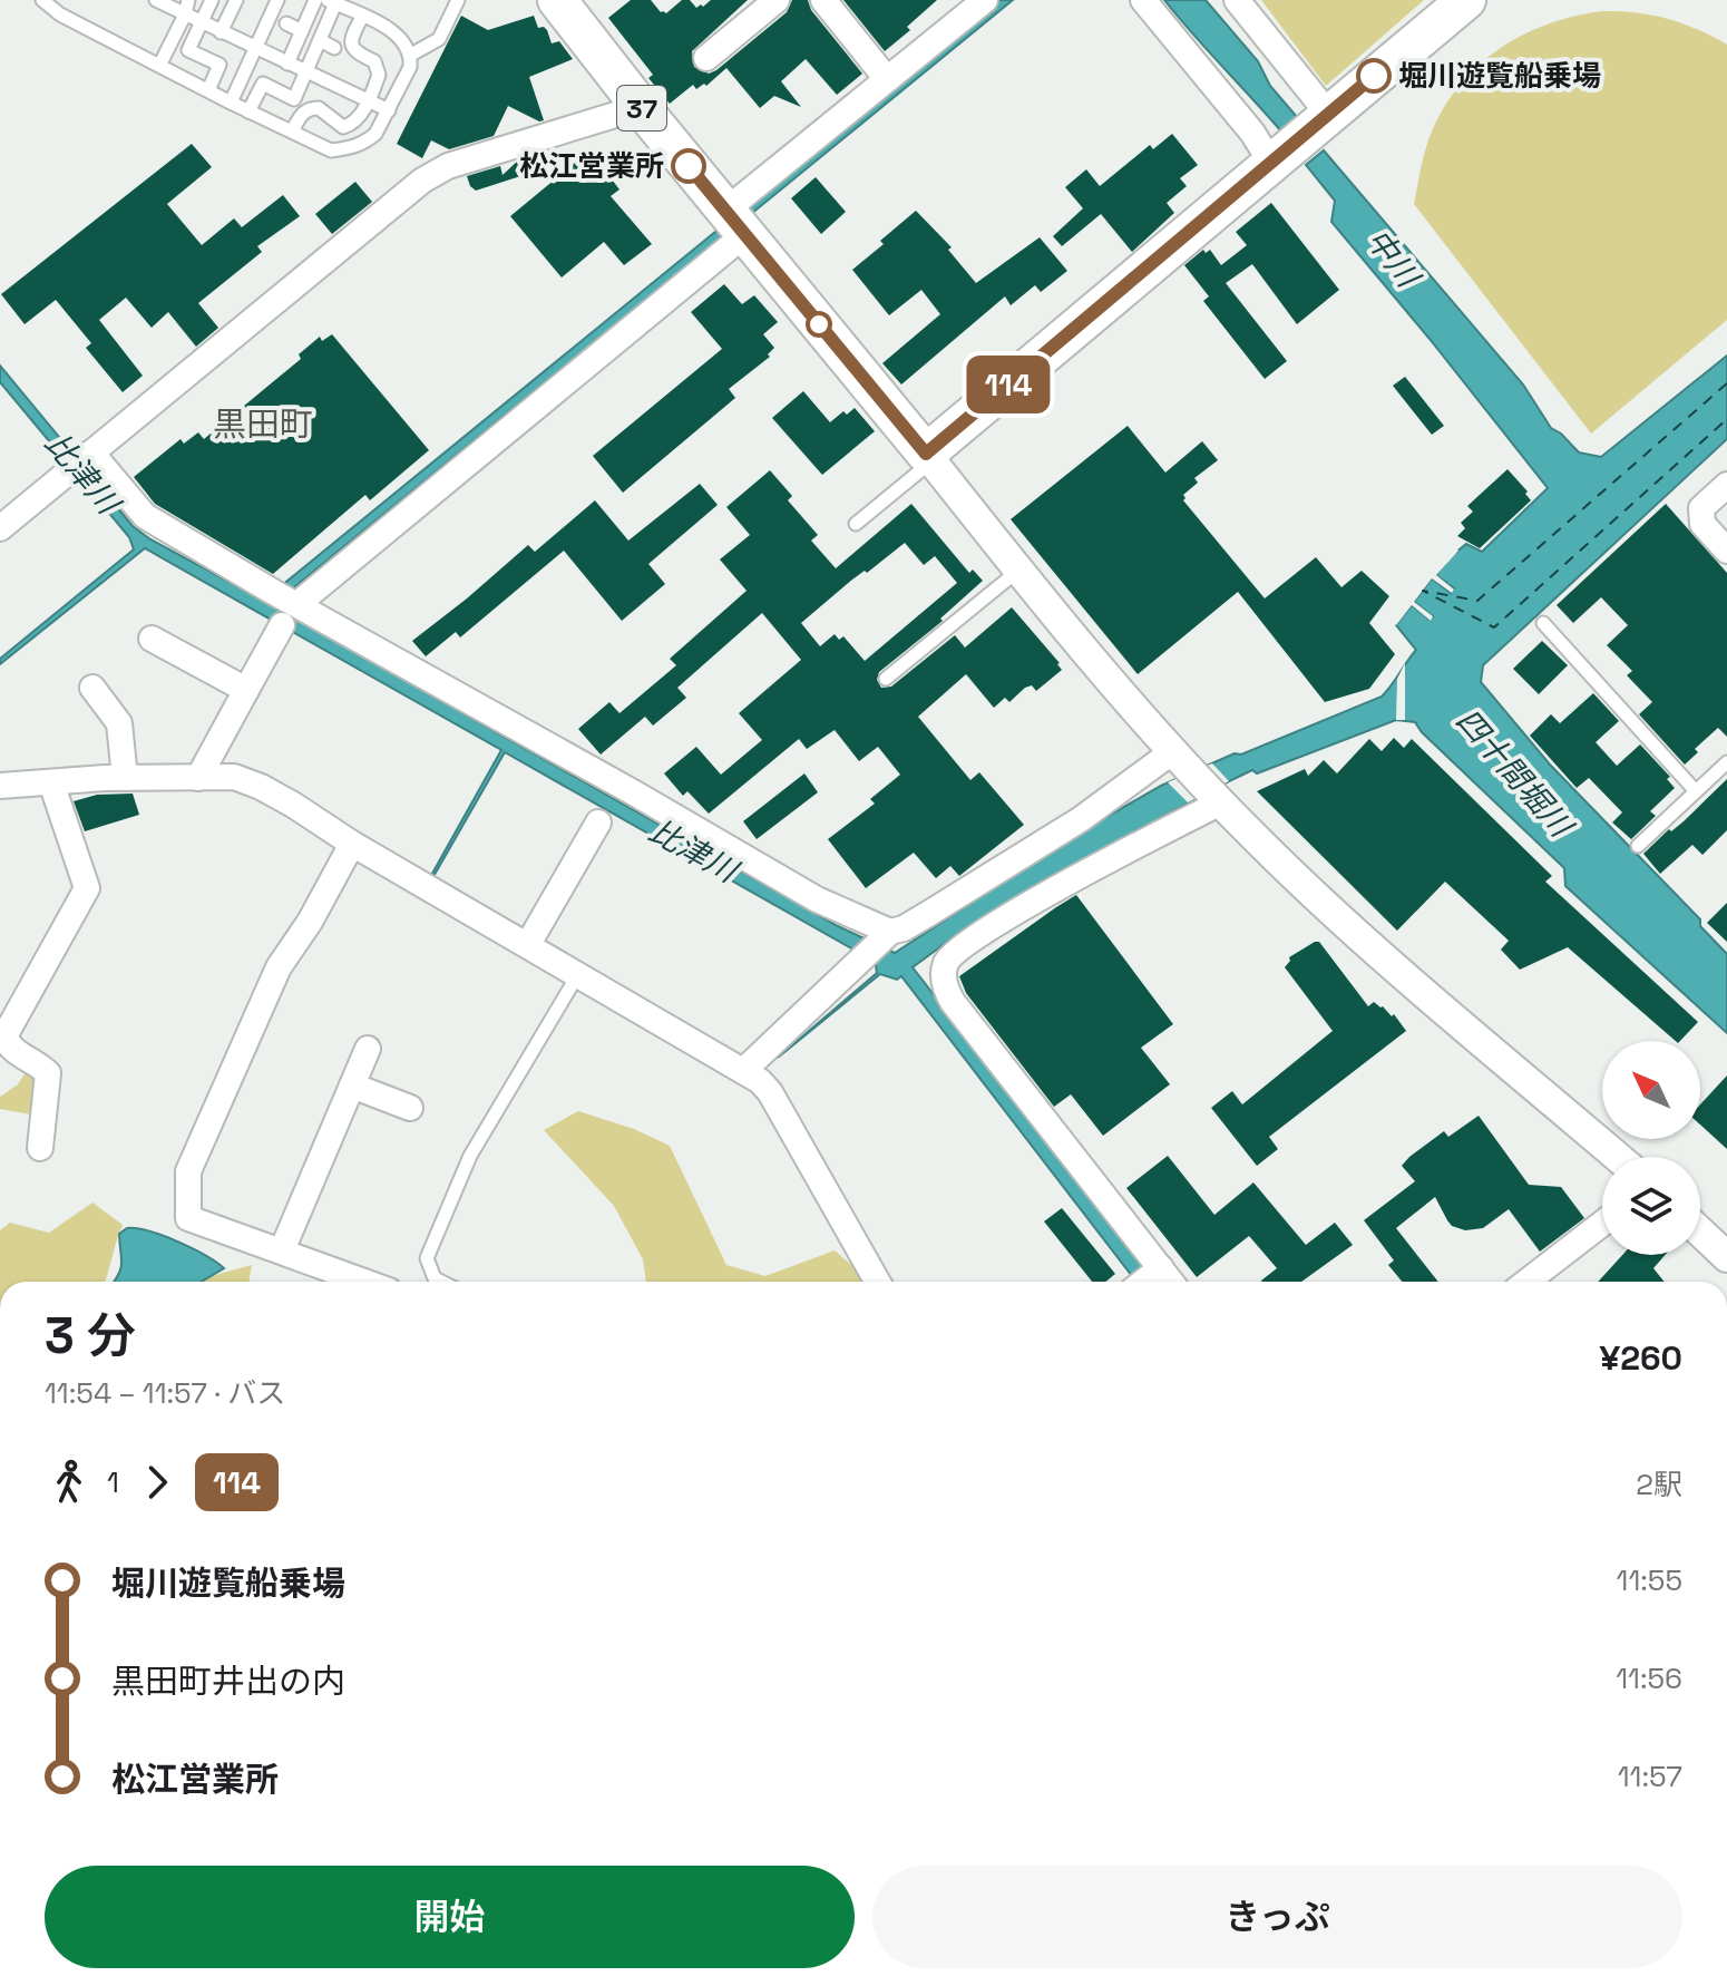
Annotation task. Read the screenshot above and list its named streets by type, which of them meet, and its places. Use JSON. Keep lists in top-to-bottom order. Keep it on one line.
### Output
{"streets":{"main road":["37"]},"districts":["黒田町"],"water":["中川","比津川","四十間堀川"],"places":["堀川遊覧船乗場","松江営業所"],"lines":["bus line 114"],"north":"top left","page":{"on_map":"114","heading":["3 分","11:54 – 11:57 · バス","¥260"],"legs":["1","114","2駅"],"list":[{"name":"堀川遊覧船乗場","value":"11:55"},{"name":"黒田町井出の内","value":"11:56"},{"name":"松江営業所","value":"11:57"}],"buttons":["開始","きっぷ"]}}
